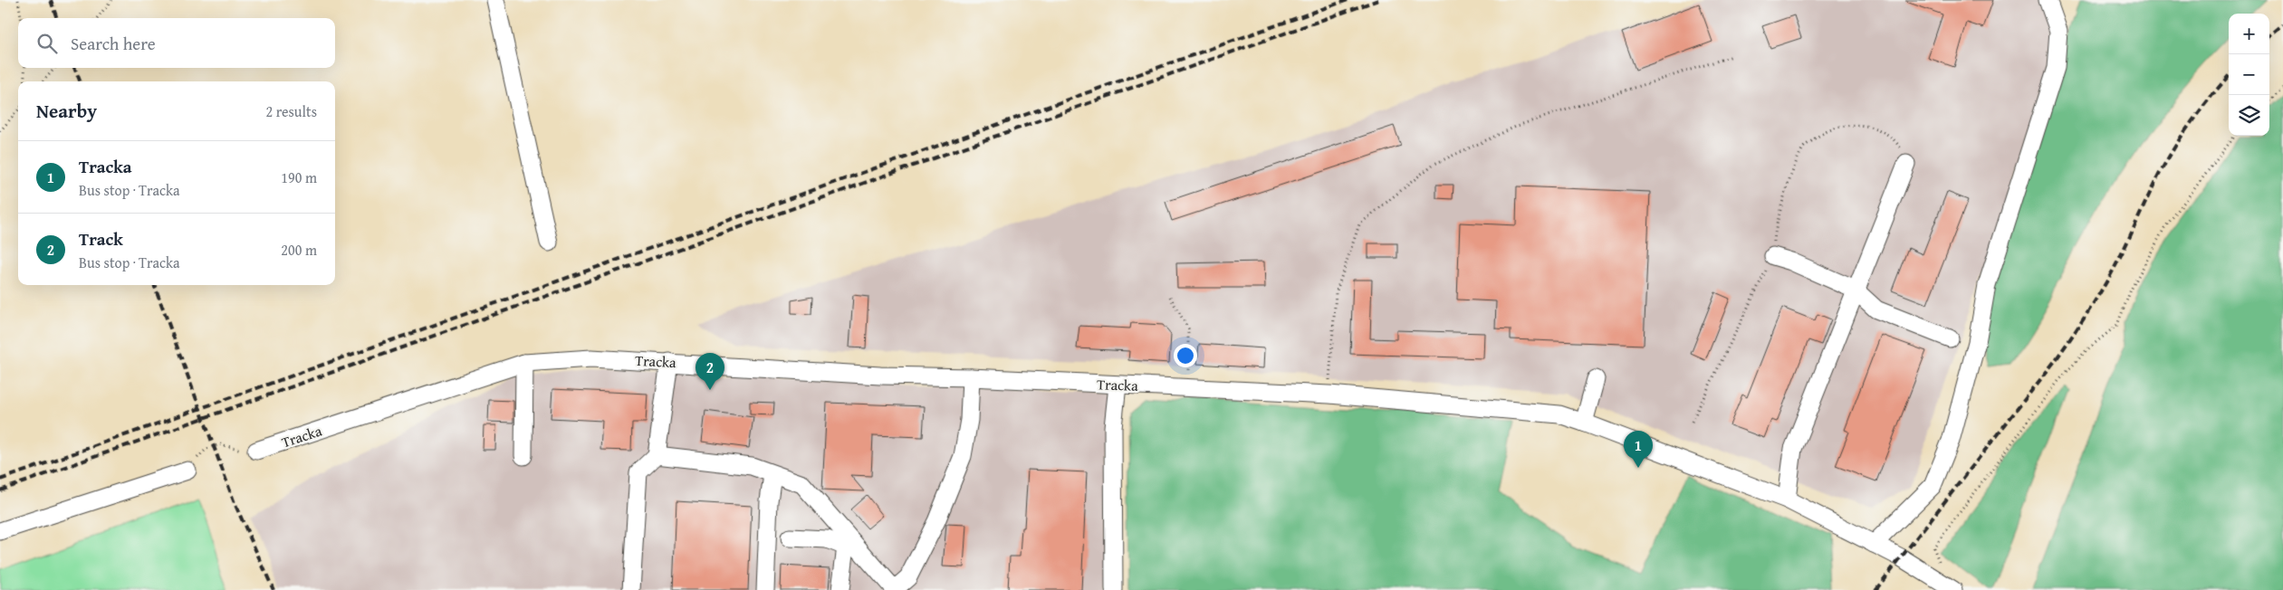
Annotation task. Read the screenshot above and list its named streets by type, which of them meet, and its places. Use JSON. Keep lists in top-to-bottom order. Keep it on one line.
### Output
{"streets":{"street":["Tracka"]},"page":{"map_buttons":["+","−"],"search":"Search here","heading":["Nearby","2 results"],"list":[{"mark":"1","name":"Tracka","note":"Bus stop · Tracka","value":"190 m"},{"mark":"2","name":"Track","note":"Bus stop · Tracka","value":"200 m"}],"pins":["2","1"]}}
